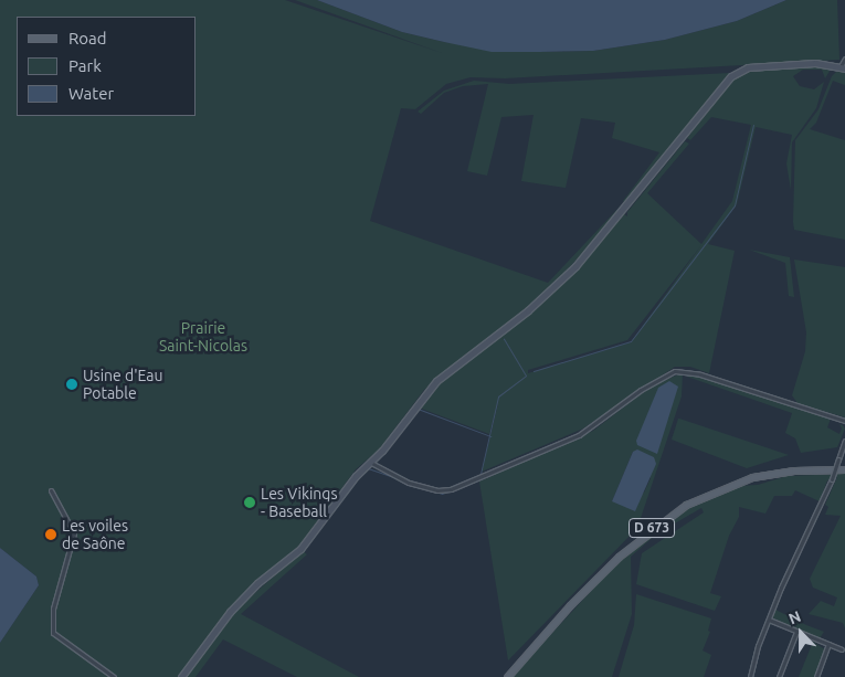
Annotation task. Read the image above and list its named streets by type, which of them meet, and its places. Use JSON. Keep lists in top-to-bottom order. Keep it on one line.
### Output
{"streets":{"main road":["D 673"]},"parks":["Prairie Saint-Nicolas"],"places":["Usine d'Eau Potable","Les Vikings - Baseball","Les voiles de Saône"],"legend":["Road","Park","Water"],"north":"top"}
